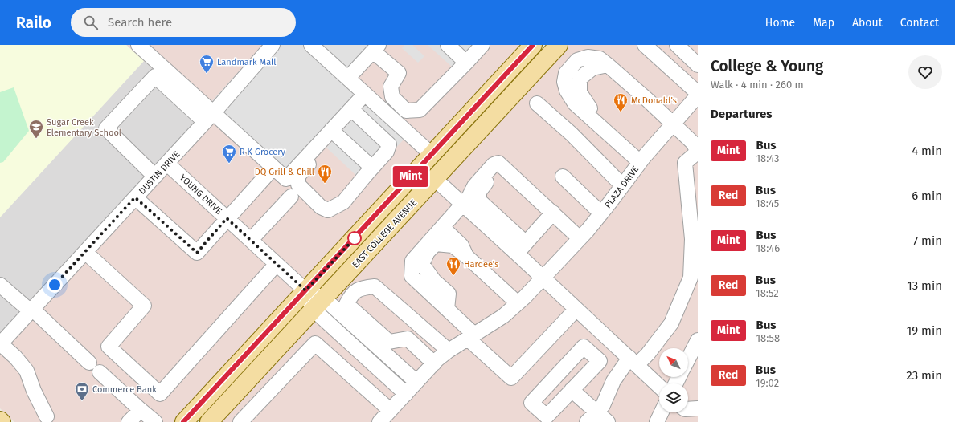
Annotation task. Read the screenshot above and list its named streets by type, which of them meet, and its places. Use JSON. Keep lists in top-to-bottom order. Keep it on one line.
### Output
{"streets":{"main road":["EAST COLLEGE AVENUE"],"street":["DUSTIN DRIVE","PLAZA DRIVE","YOUNG DRIVE"]},"crossings":[["DUSTIN DRIVE","YOUNG DRIVE"]],"places":{"supermarket":["Landmark Mall","R K Grocery"],"restaurant":["McDonald's","DQ Grill & Chill","Hardee's"],"school or university":["Sugar Creek Elementary School"],"bank":["Commerce Bank"]},"lines":["bus line Mint"],"north":"top left","page":{"header":"Railo","search":"Search here","nav":["Home","Map","About","Contact"],"on_map":"Mint","heading":[["College & Young","Walk · 4 min · 260 m"],"Departures"],"list":[{"mark":"Mint","name":"Bus","note":"18:43","value":"4 min"},{"mark":"Red","name":"Bus","note":"18:45","value":"6 min"},{"mark":"Mint","name":"Bus","note":"18:46","value":"7 min"},{"mark":"Red","name":"Bus","note":"18:52","value":"13 min"},{"mark":"Mint","name":"Bus","note":"18:58","value":"19 min"},{"mark":"Red","name":"Bus","note":"19:02","value":"23 min"}]}}
